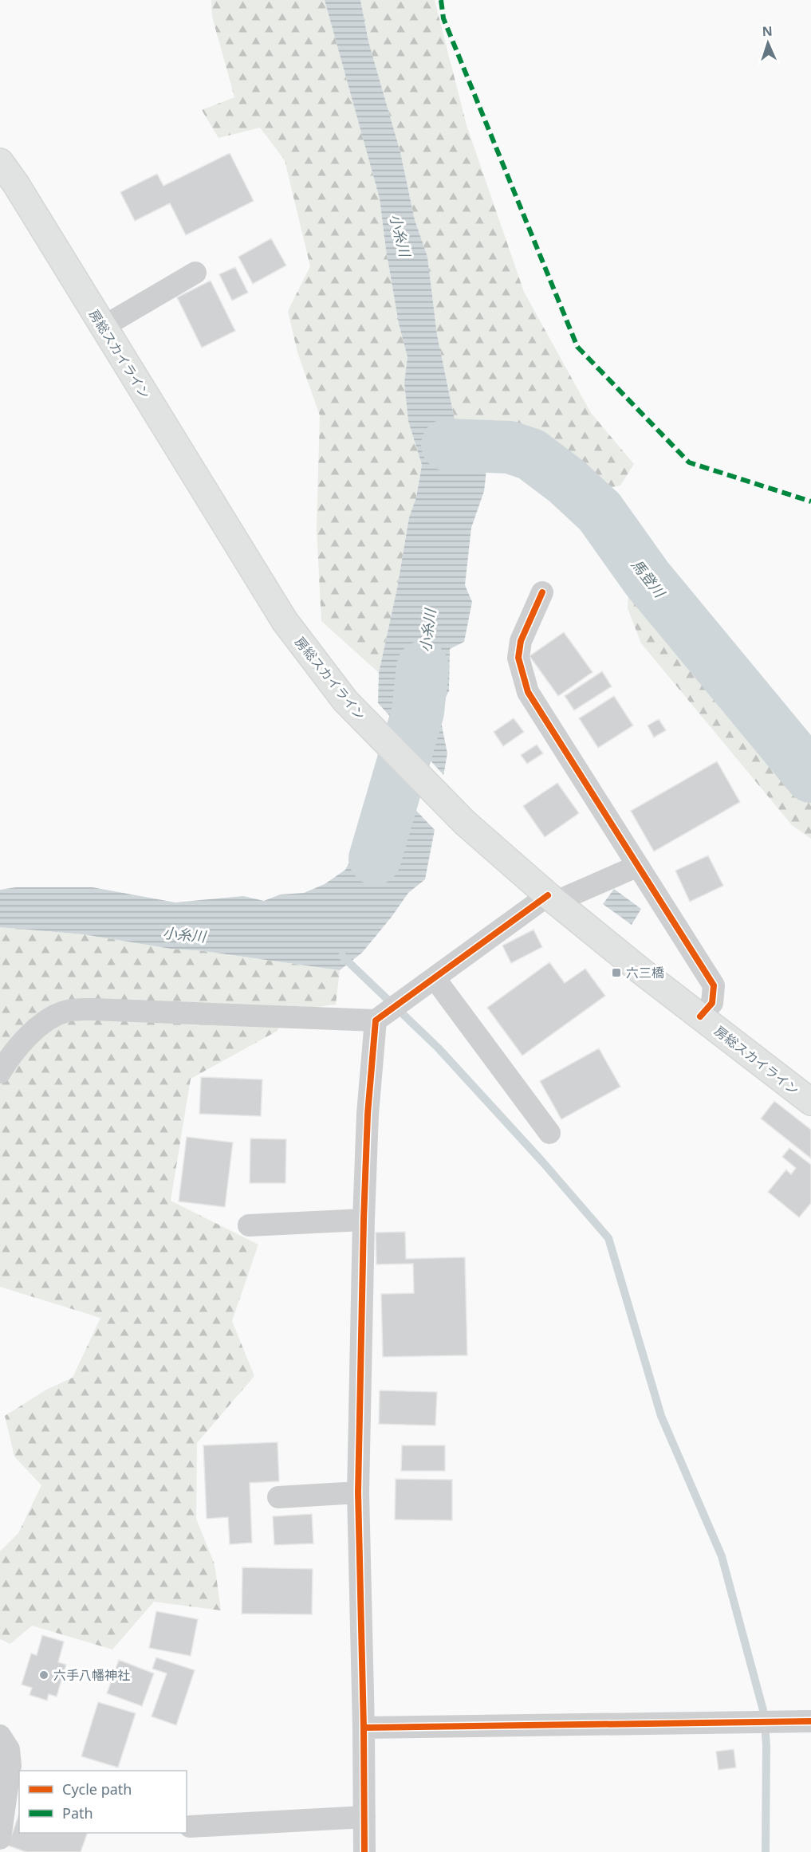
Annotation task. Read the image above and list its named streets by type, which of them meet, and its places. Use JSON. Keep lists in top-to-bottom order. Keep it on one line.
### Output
{"streets":{"main road":["房総スカイライン"]},"water":["小糸川","馬登川"],"places":{"transit":["六三橋"],"other":["六手八幡神社"]},"legend":["Cycle path","Path"],"north":"top"}
